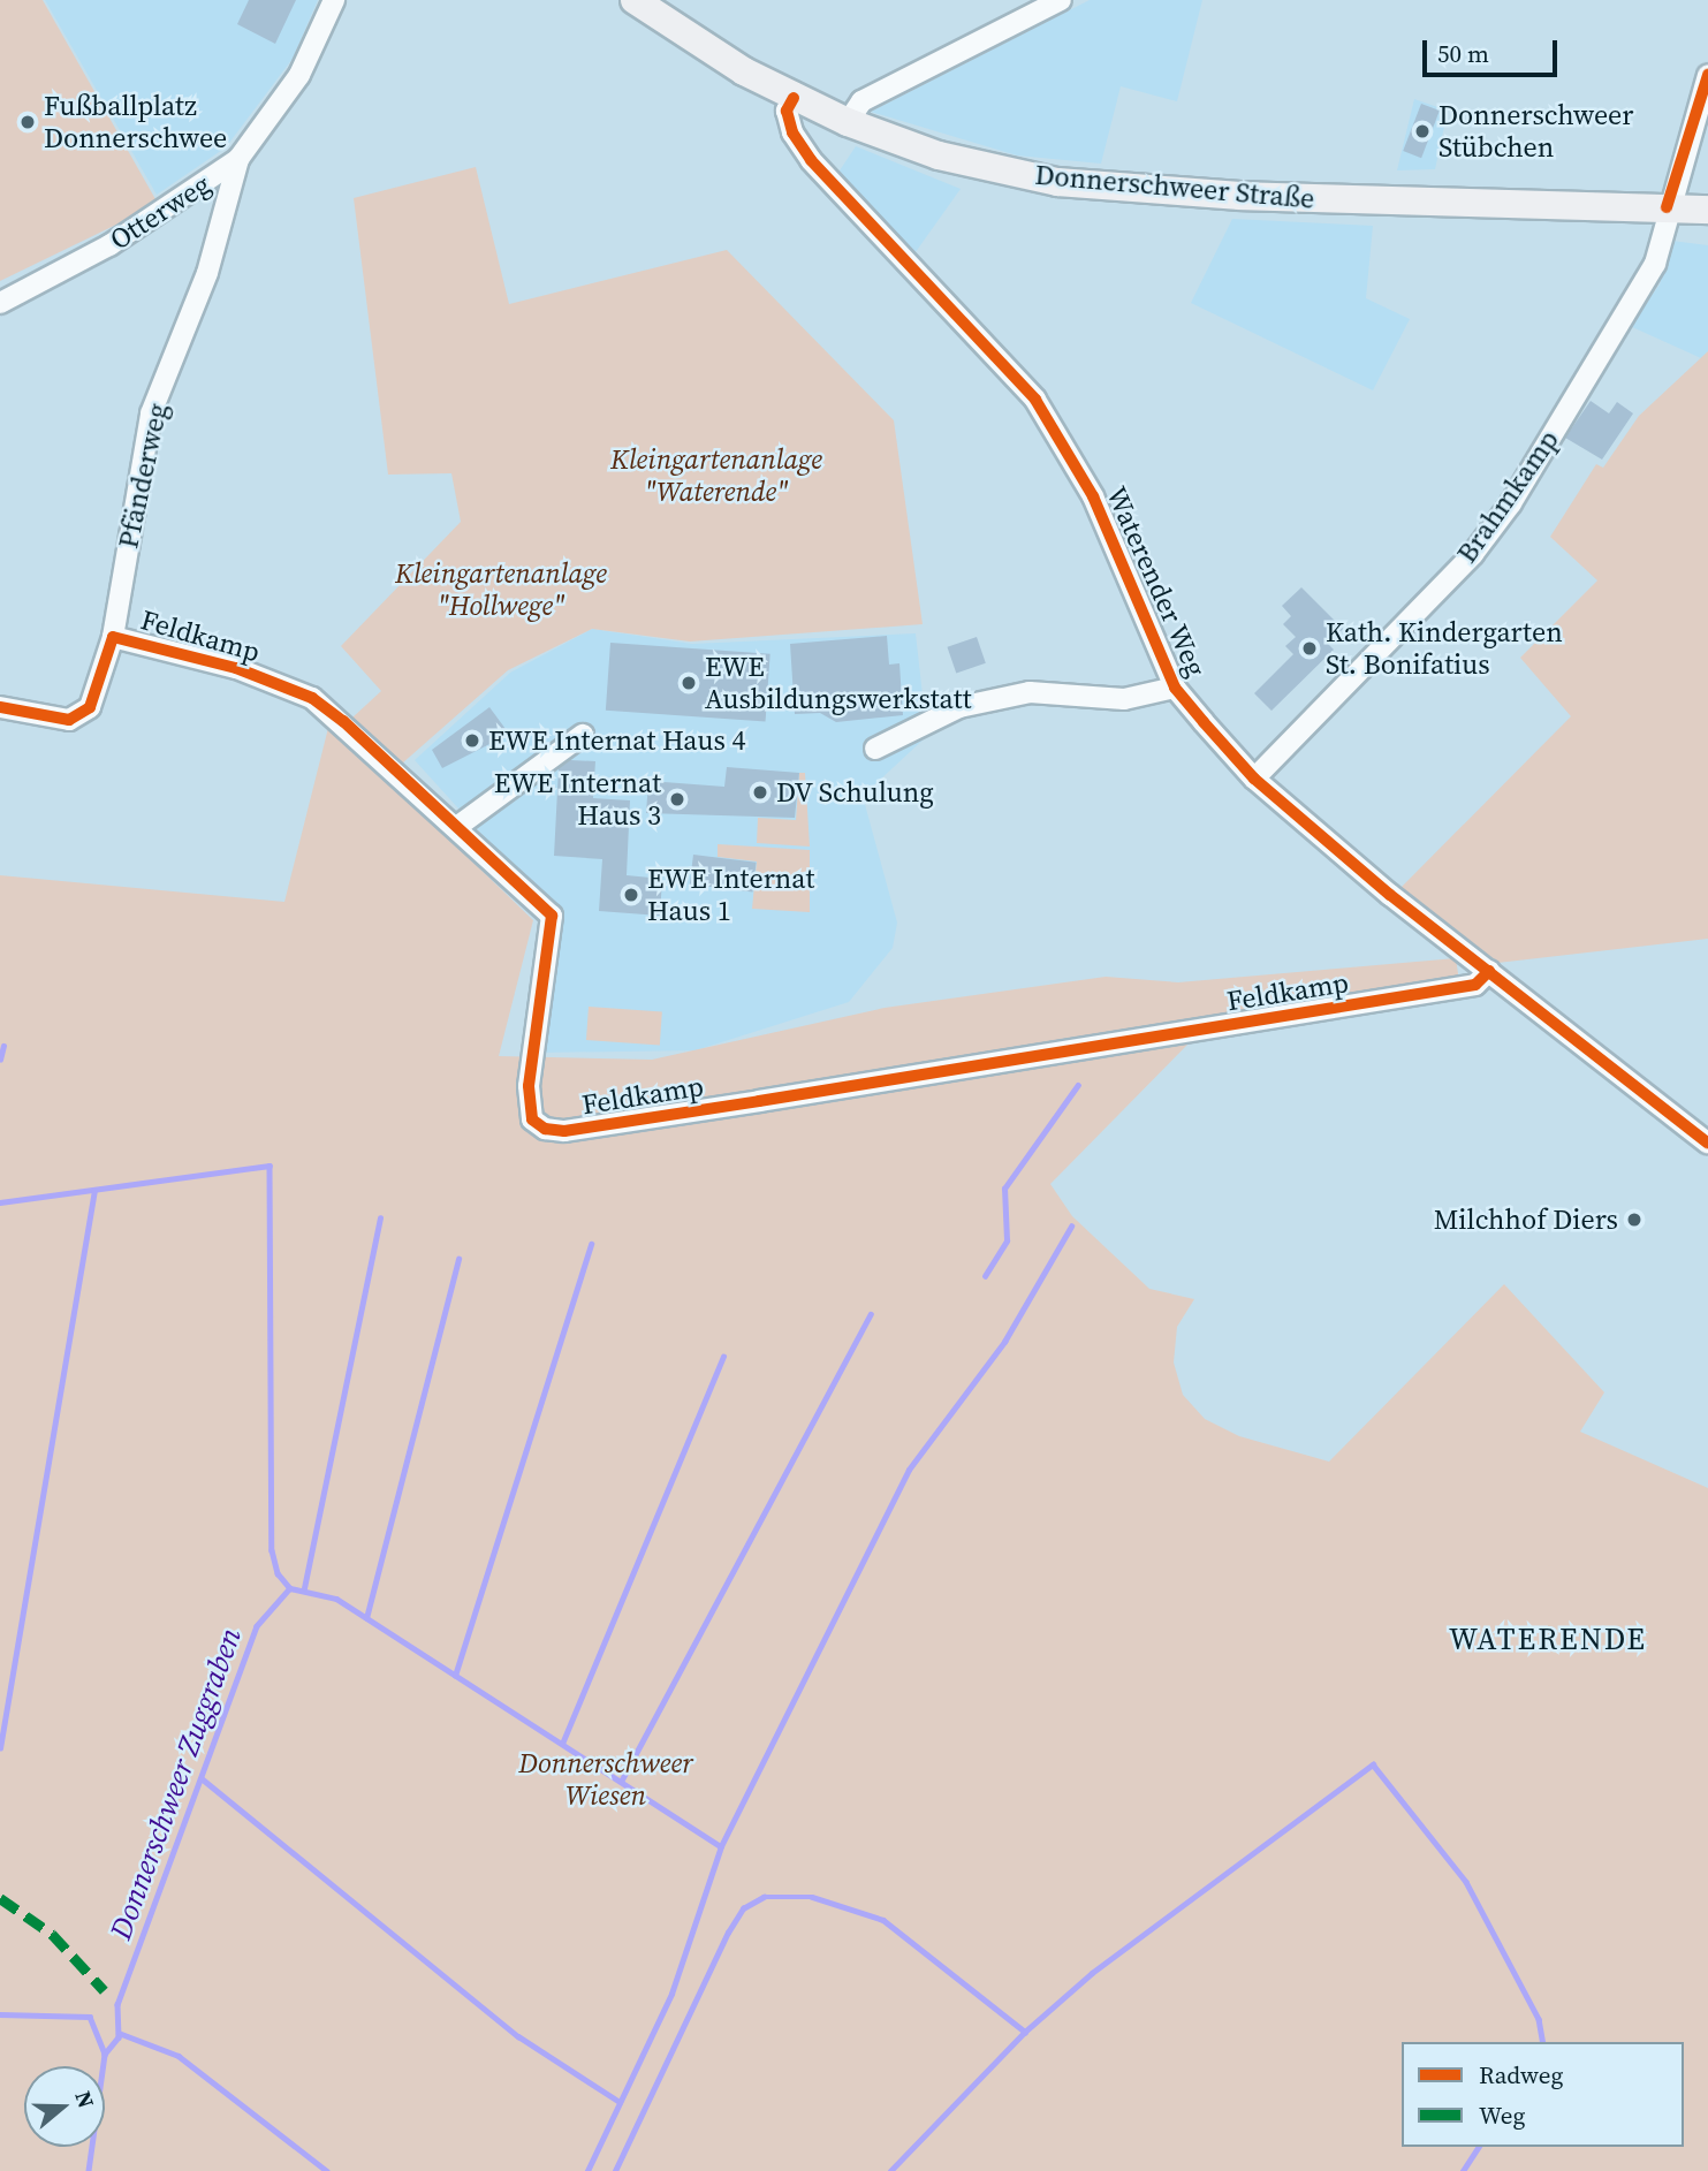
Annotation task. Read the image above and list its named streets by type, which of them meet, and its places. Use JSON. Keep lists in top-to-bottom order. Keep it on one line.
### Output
{"streets":{"main road":["Donnerschweer Straße"],"street":["Otterweg","Pfänderweg","Brahmkamp","Waterender Weg","Feldkamp"]},"crossings":[["Donnerschweer Straße","Brahmkamp"],["Donnerschweer Straße","Waterender Weg"],["Otterweg","Pfänderweg"],["Pfänderweg","Feldkamp"],["Brahmkamp","Waterender Weg"],["Waterender Weg","Feldkamp"]],"districts":["WATERENDE"],"water":["Donnerschweer Zuggraben"],"parks":["Kleingartenanlage \"Waterende\"","Kleingartenanlage \"Hollwege\"","Donnerschweer Wiesen"],"places":["Fußballplatz Donnerschwee","Donnerschweer Stübchen","Kath. Kindergarten St. Bonifatius","EWE Ausbildungswerkstatt","EWE Internat Haus 4","DV Schulung","EWE Internat Haus 3","EWE Internat Haus 1","Milchhof Diers"],"legend":["Radweg","Weg"],"scale_bar":"50 m","north":"right"}
